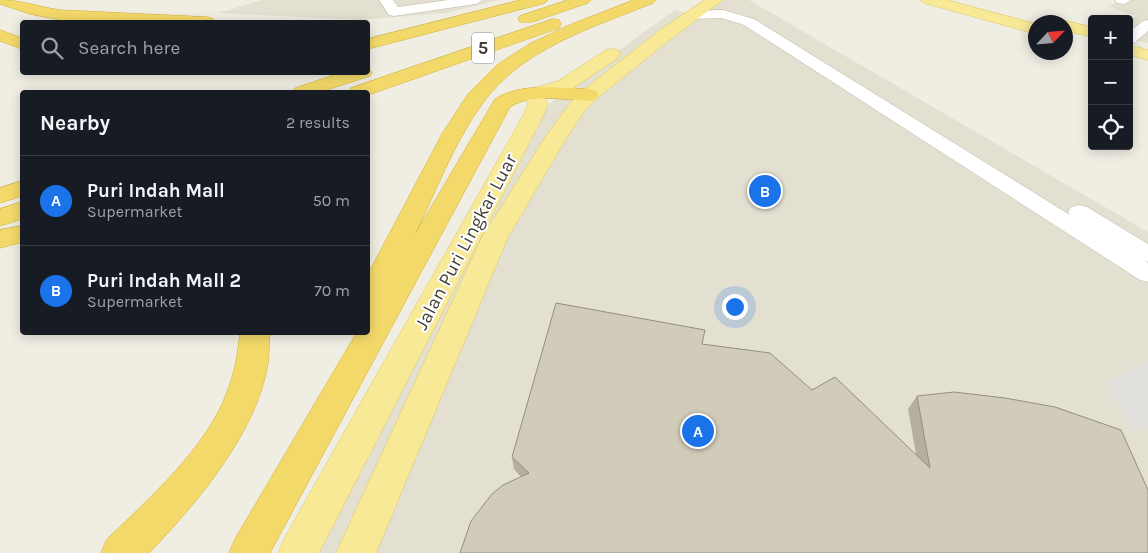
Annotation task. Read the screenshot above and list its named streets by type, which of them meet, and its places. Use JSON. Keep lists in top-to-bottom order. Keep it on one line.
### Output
{"streets":{"highway":["5"],"main road":["Jalan Puri Lingkar Luar"]},"north":"top right","page":{"map_buttons":["+","−"],"search":"Search here","heading":["Nearby","2 results"],"list":[{"mark":"A","name":"Puri Indah Mall","note":"Supermarket","value":"50 m"},{"mark":"B","name":"Puri Indah Mall 2","note":"Supermarket","value":"70 m"}],"pins":["B","A"]}}
